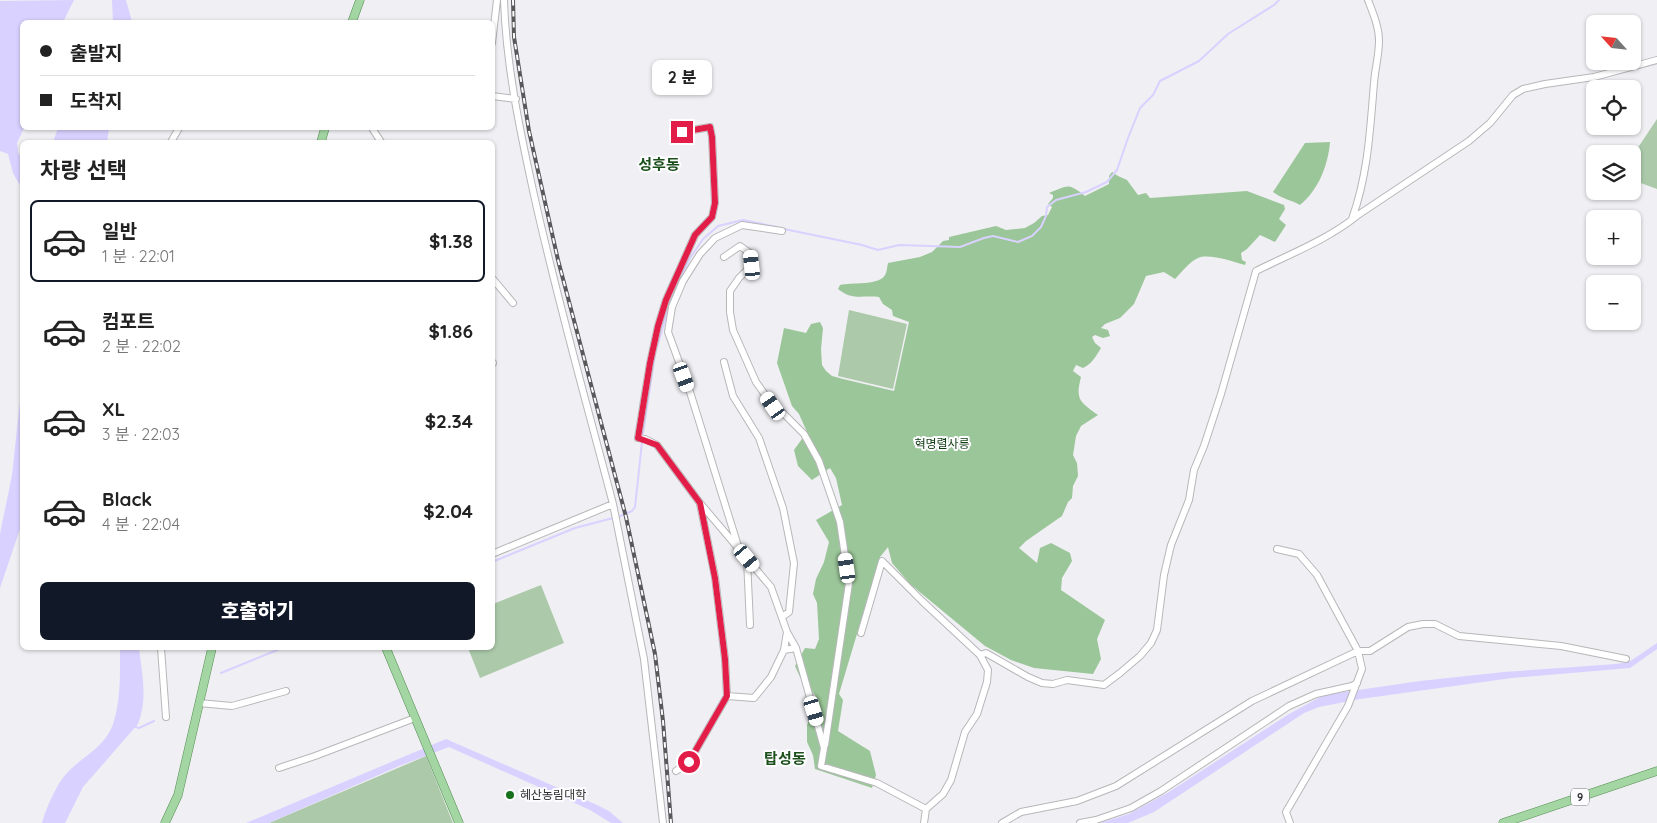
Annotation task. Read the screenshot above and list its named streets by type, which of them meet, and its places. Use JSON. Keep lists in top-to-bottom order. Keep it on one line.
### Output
{"streets":{"main road":["9"]},"districts":["성후동","탑성동"],"parks":["혁명렬사릉"],"places":["혜산농림대학"],"north":"top left","page":{"map_buttons":["+","−"],"banner":["출발지","도착지"],"bubble":"2 분","heading":"차량 선택","list":[{"name":"일반","note":"1 분 · 22:01","value":"$1.38"},{"name":"컴포트","note":"2 분 · 22:02","value":"$1.86"},{"name":"XL","note":"3 분 · 22:03","value":"$2.34"},{"name":"Black","note":"4 분 · 22:04","value":"$2.04"}],"buttons":"호출하기"}}
